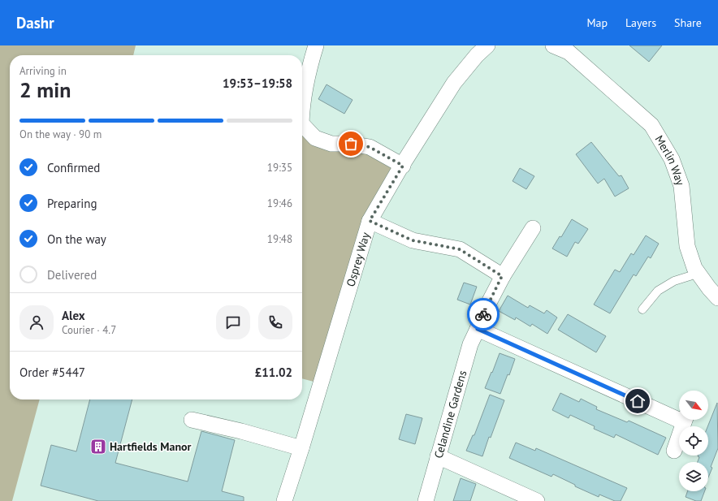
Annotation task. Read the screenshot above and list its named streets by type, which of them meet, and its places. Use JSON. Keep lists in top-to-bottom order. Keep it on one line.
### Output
{"streets":{"street":["Merlin Way","Osprey Way","Celandine Gardens"]},"places":{"building":["Hartfields Manor"]},"north":"bottom right","page":{"header":"Dashr","nav":["Map","Layers","Share"],"heading":["2 min","Arriving in","19:53–19:58"],"panel":["Alex","Courier · 4.7","Order #5447","£11.02"],"bar":"On the way · 90 m","list":[["Confirmed","19:35"],["Preparing","19:46"],["On the way","19:48"],"Delivered"]}}
